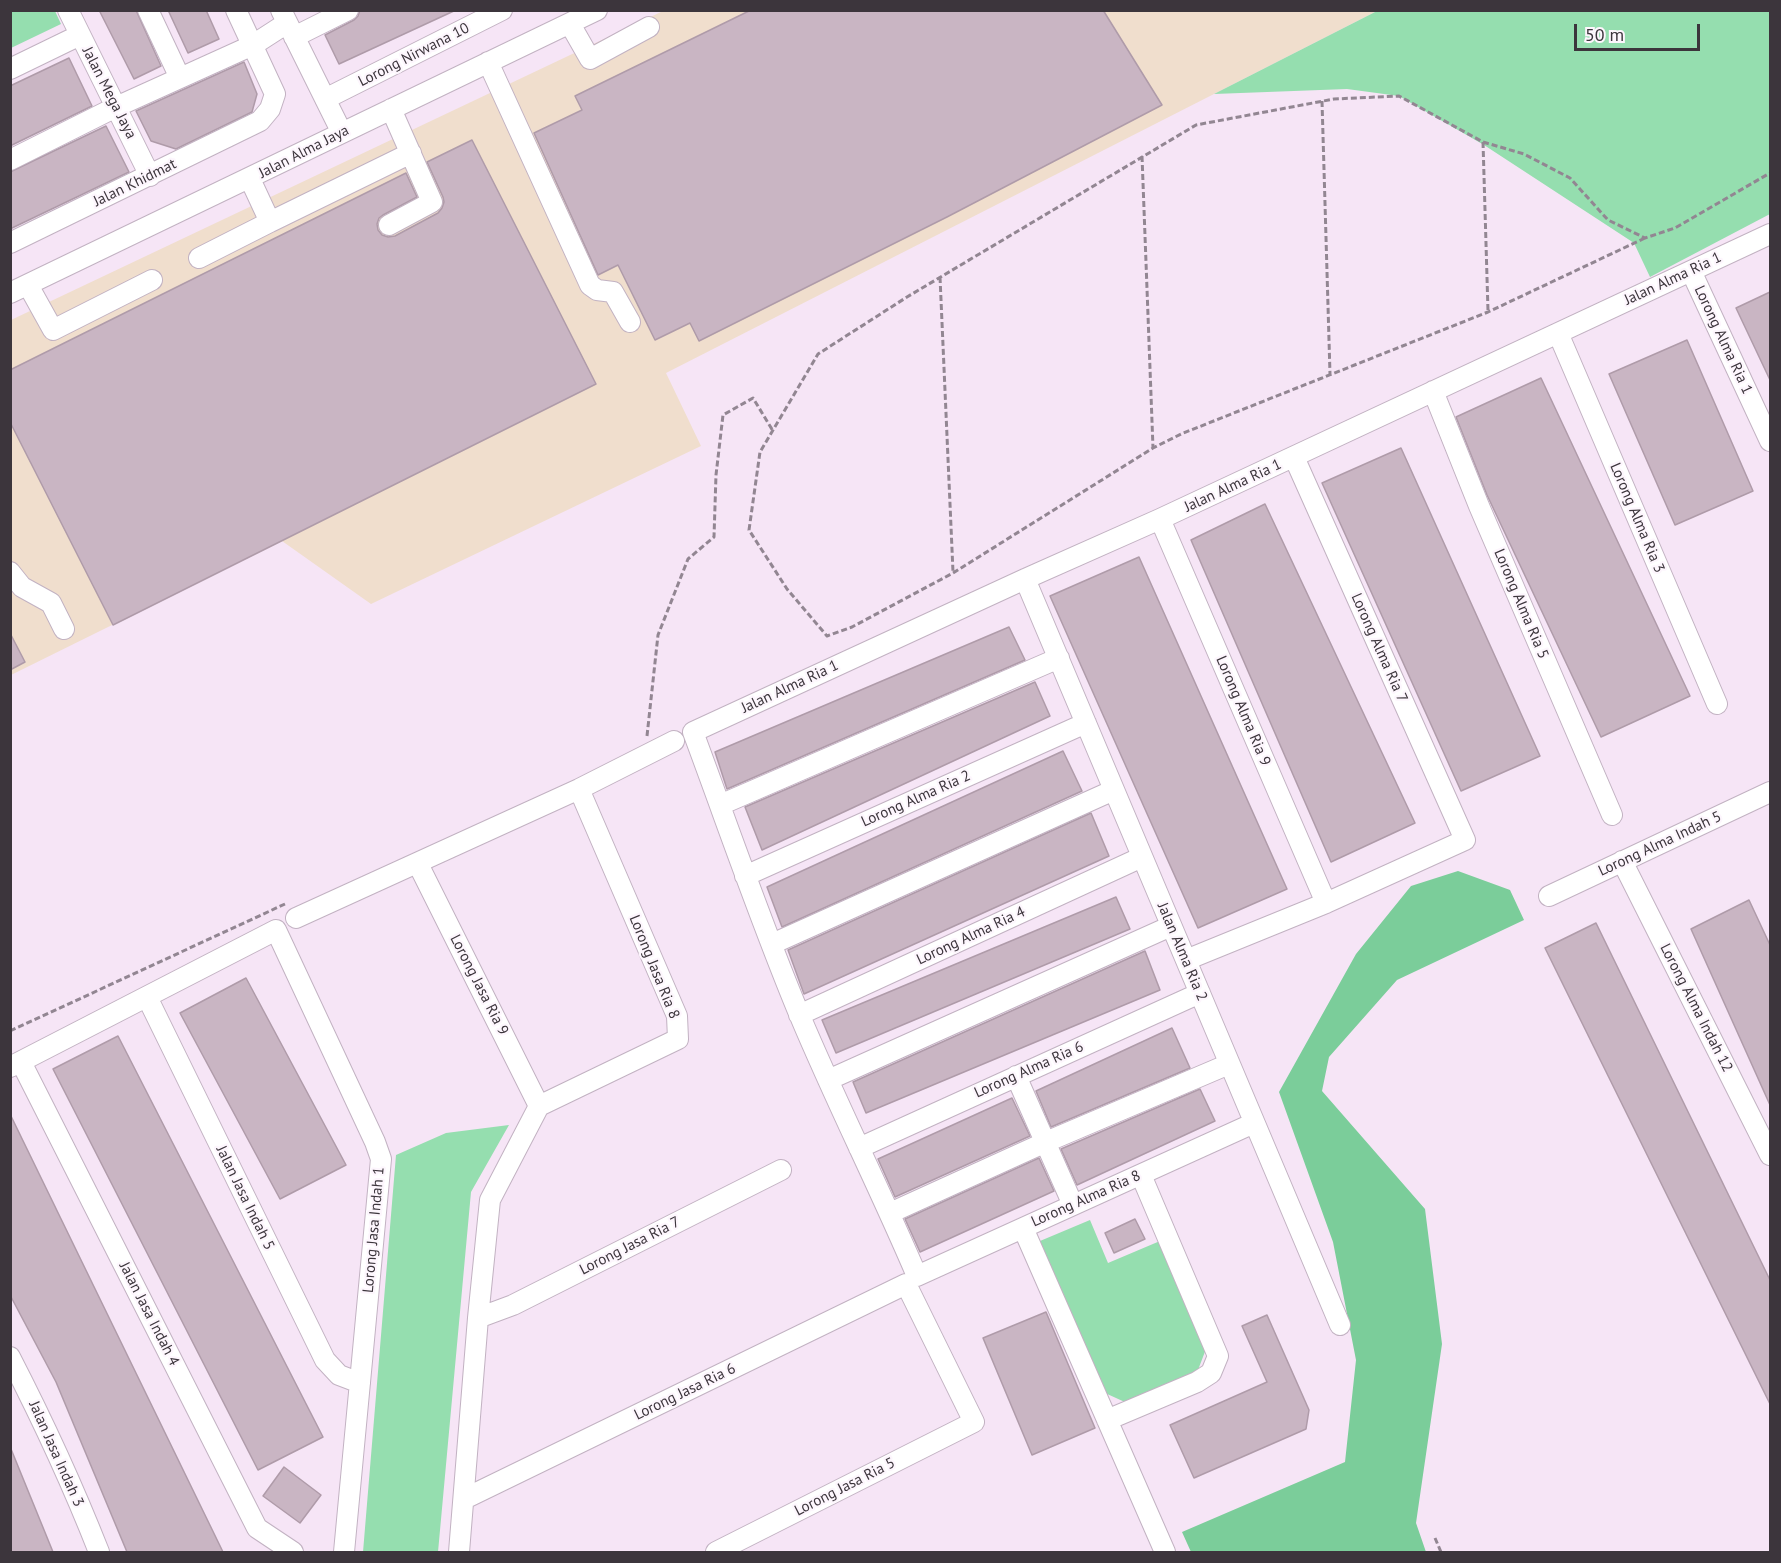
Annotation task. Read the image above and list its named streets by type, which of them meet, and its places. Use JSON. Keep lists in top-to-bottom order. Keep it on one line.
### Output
{"streets":{"street":["Lorong Nirwana 10","Jalan Mega Jaya","Jalan Alma Jaya","Jalan Khidmat","Jalan Alma Ria 1","Lorong Alma Ria 1","Lorong Alma Ria 3","Lorong Alma Ria 5","Lorong Alma Ria 7","Lorong Alma Ria 9","Lorong Alma Ria 2","Lorong Alma Indah 5","Lorong Alma Ria 4","Jalan Alma Ria 2","Lorong Jasa Ria 8","Lorong Jasa Ria 9","Lorong Alma Indah 12","Lorong Alma Ria 6","Jalan Jasa Indah 5","Lorong Alma Ria 8","Lorong Jasa Indah 1","Lorong Jasa Ria 7","Jalan Jasa Indah 4","Lorong Jasa Ria 6","Jalan Jasa Indah 3","Lorong Jasa Ria 5"]},"crossings":[["Jalan Mega Jaya","Jalan Khidmat"],["Jalan Alma Ria 1","Lorong Alma Ria 1"],["Jalan Alma Ria 1","Lorong Alma Ria 3"],["Jalan Alma Ria 1","Lorong Alma Ria 5"],["Jalan Alma Ria 1","Lorong Alma Ria 7"],["Jalan Alma Ria 1","Lorong Alma Ria 9"],["Jalan Alma Ria 1","Jalan Alma Ria 2"],["Lorong Alma Ria 7","Lorong Alma Ria 9"],["Lorong Alma Ria 2","Jalan Alma Ria 2"],["Lorong Alma Indah 5","Lorong Alma Indah 12"],["Lorong Alma Ria 4","Jalan Alma Ria 2"],["Jalan Alma Ria 2","Lorong Alma Ria 6"],["Jalan Alma Ria 2","Lorong Alma Ria 8"],["Lorong Jasa Ria 8","Lorong Jasa Ria 9"],["Jalan Jasa Indah 5","Lorong Jasa Indah 1"],["Lorong Alma Ria 8","Lorong Jasa Ria 6"],["Lorong Alma Ria 8","Lorong Jasa Ria 5"],["Lorong Jasa Ria 6","Lorong Jasa Ria 5"]],"scale_bar":"50 m"}
